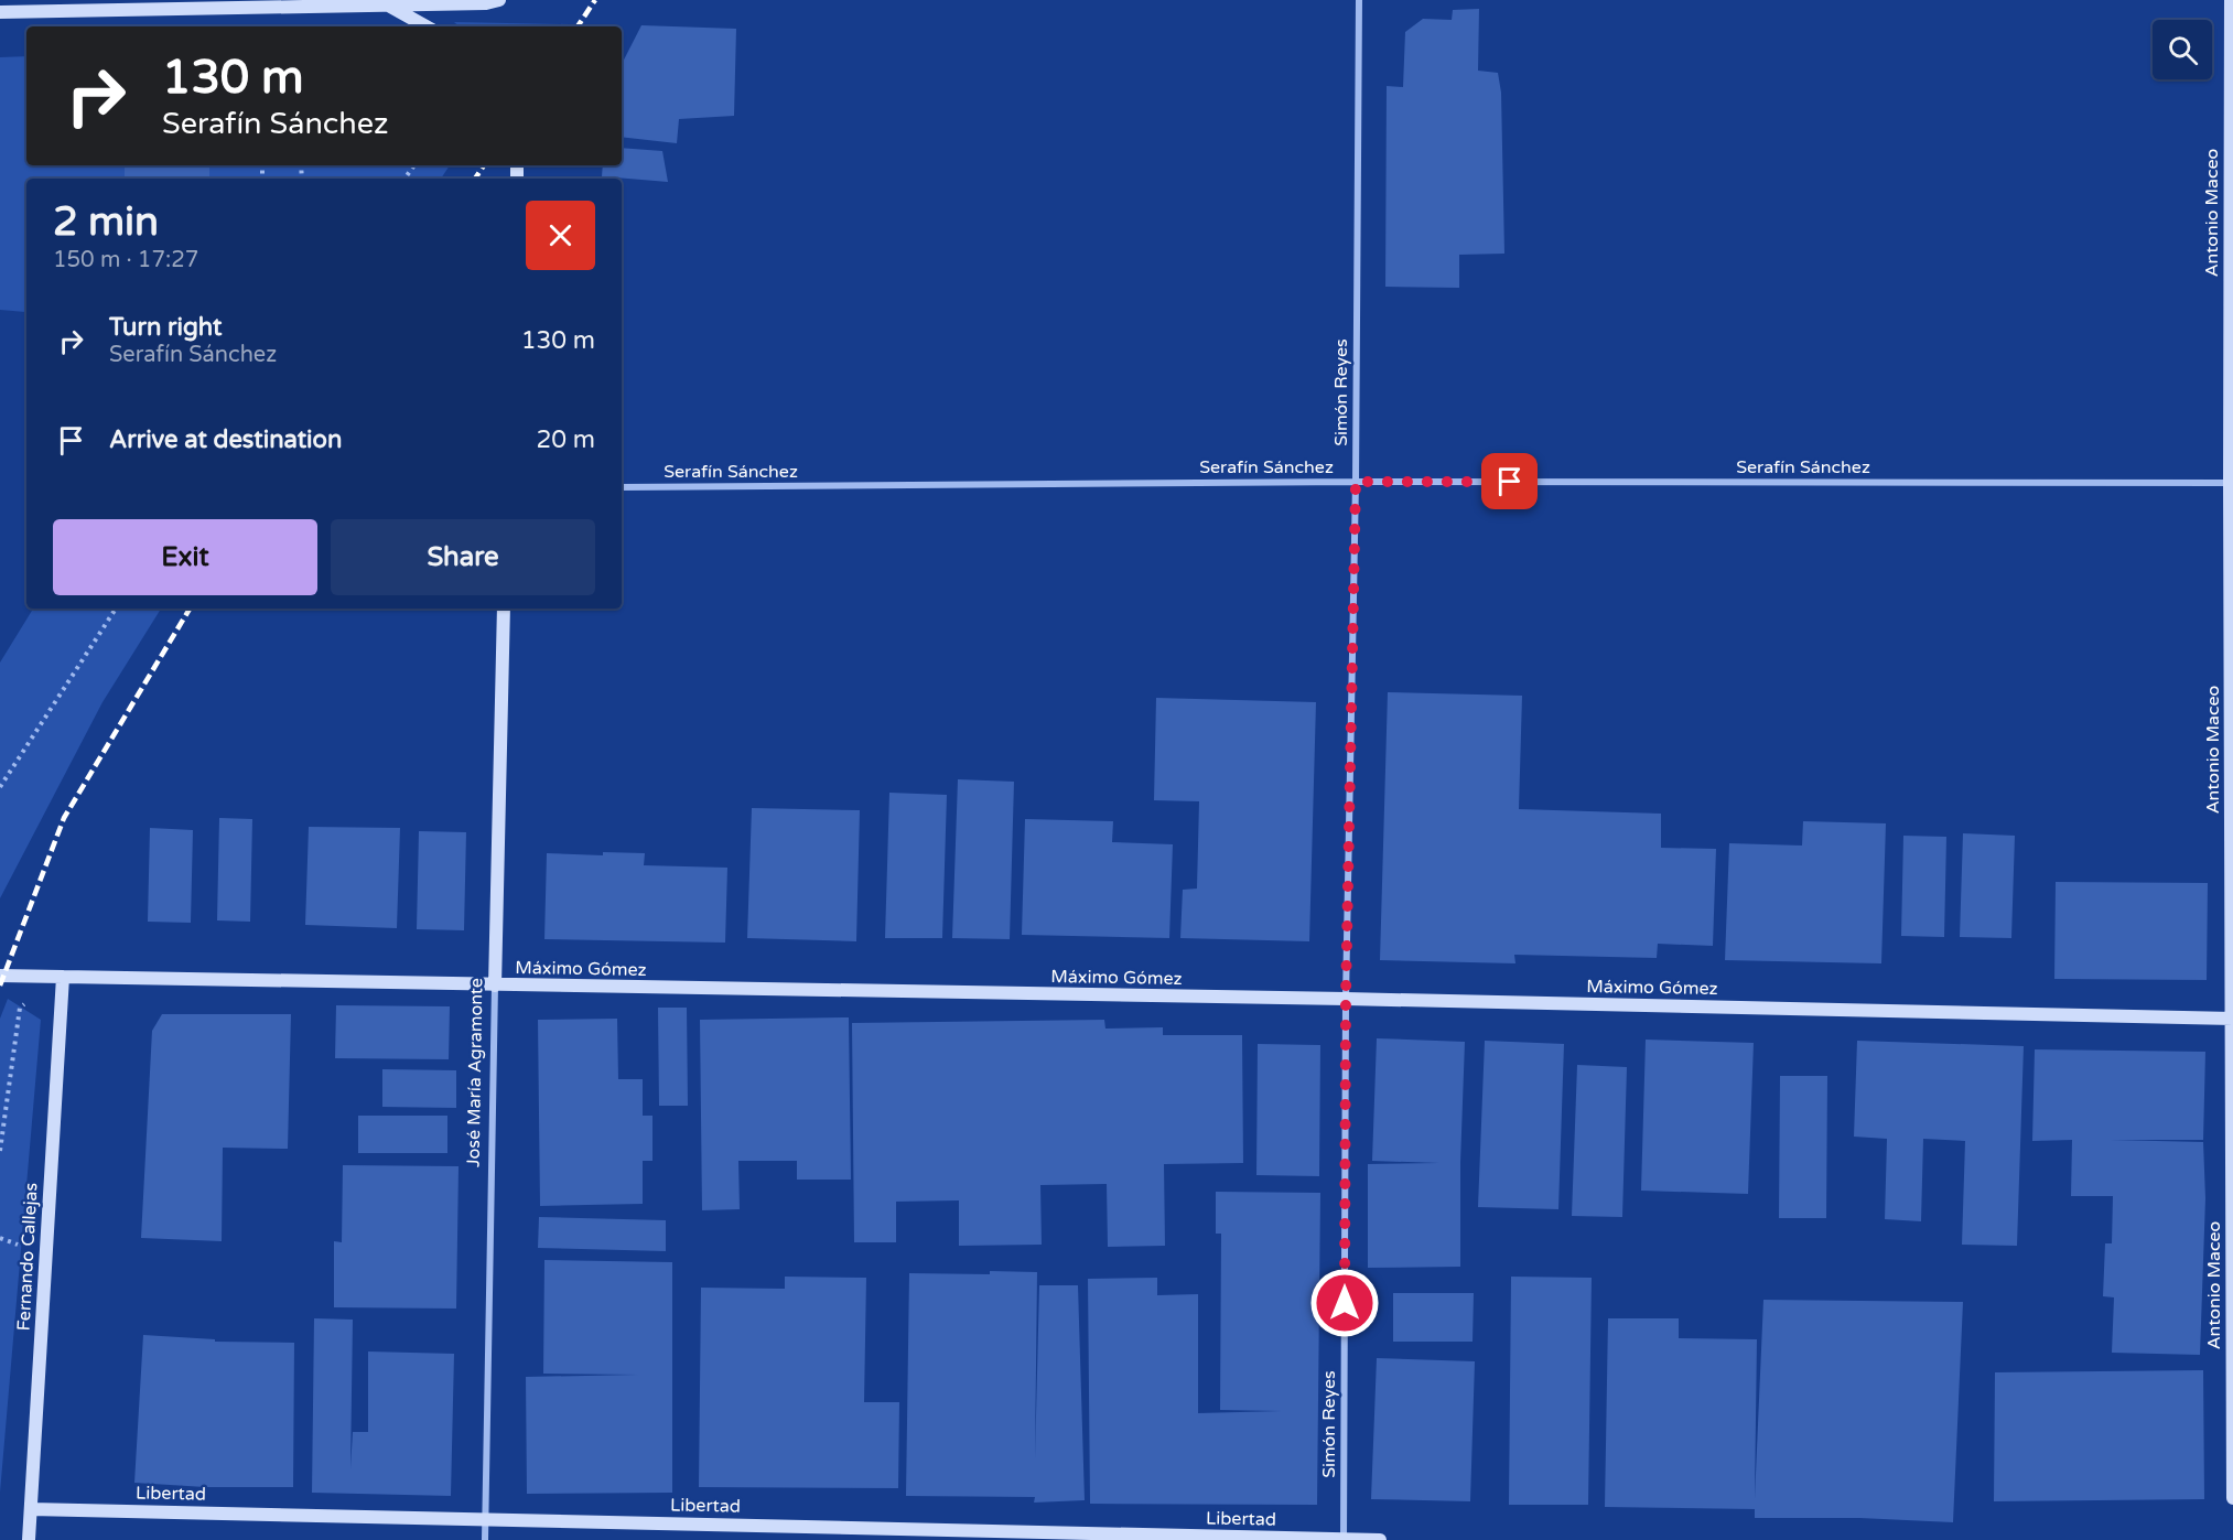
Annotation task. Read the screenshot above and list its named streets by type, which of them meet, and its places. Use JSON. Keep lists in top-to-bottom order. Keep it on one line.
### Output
{"streets":{"street":["Antonio Maceo","Simón Reyes","Serafín Sánchez","Máximo Gómez","José María Agramonte","Fernando Callejas","Libertad"]},"crossings":[["Antonio Maceo","Serafín Sánchez"],["Antonio Maceo","Máximo Gómez"],["Simón Reyes","Serafín Sánchez"],["Simón Reyes","Máximo Gómez"],["Simón Reyes","Libertad"],["Máximo Gómez","José María Agramonte"],["Máximo Gómez","Fernando Callejas"],["José María Agramonte","Libertad"],["Fernando Callejas","Libertad"]],"page":{"turn":["130 m","Serafín Sánchez"],"heading":["2 min","150 m · 17:27"],"list":[{"name":"Turn right","note":"Serafín Sánchez","value":"130 m"},{"name":"Arrive at destination","value":"20 m"}],"buttons":["Exit","Share"]}}
